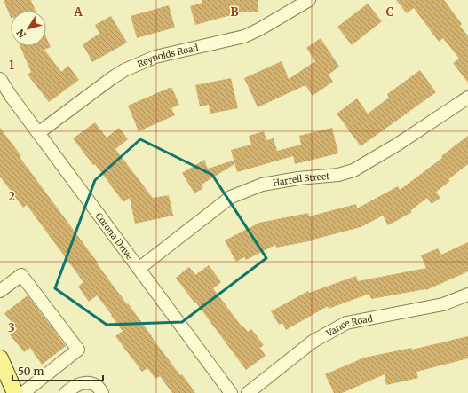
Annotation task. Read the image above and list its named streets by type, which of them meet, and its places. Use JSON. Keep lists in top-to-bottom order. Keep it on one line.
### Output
{"streets":{"street":["Reynolds Road","Harrell Street","Corona Drive","Vance Road"]},"crossings":[["Reynolds Road","Corona Drive"],["Harrell Street","Corona Drive"]],"scale_bar":"50 m","north":"bottom left","grid":{"columns":["A","B","C"],"rows":["1","2","3"]}}
